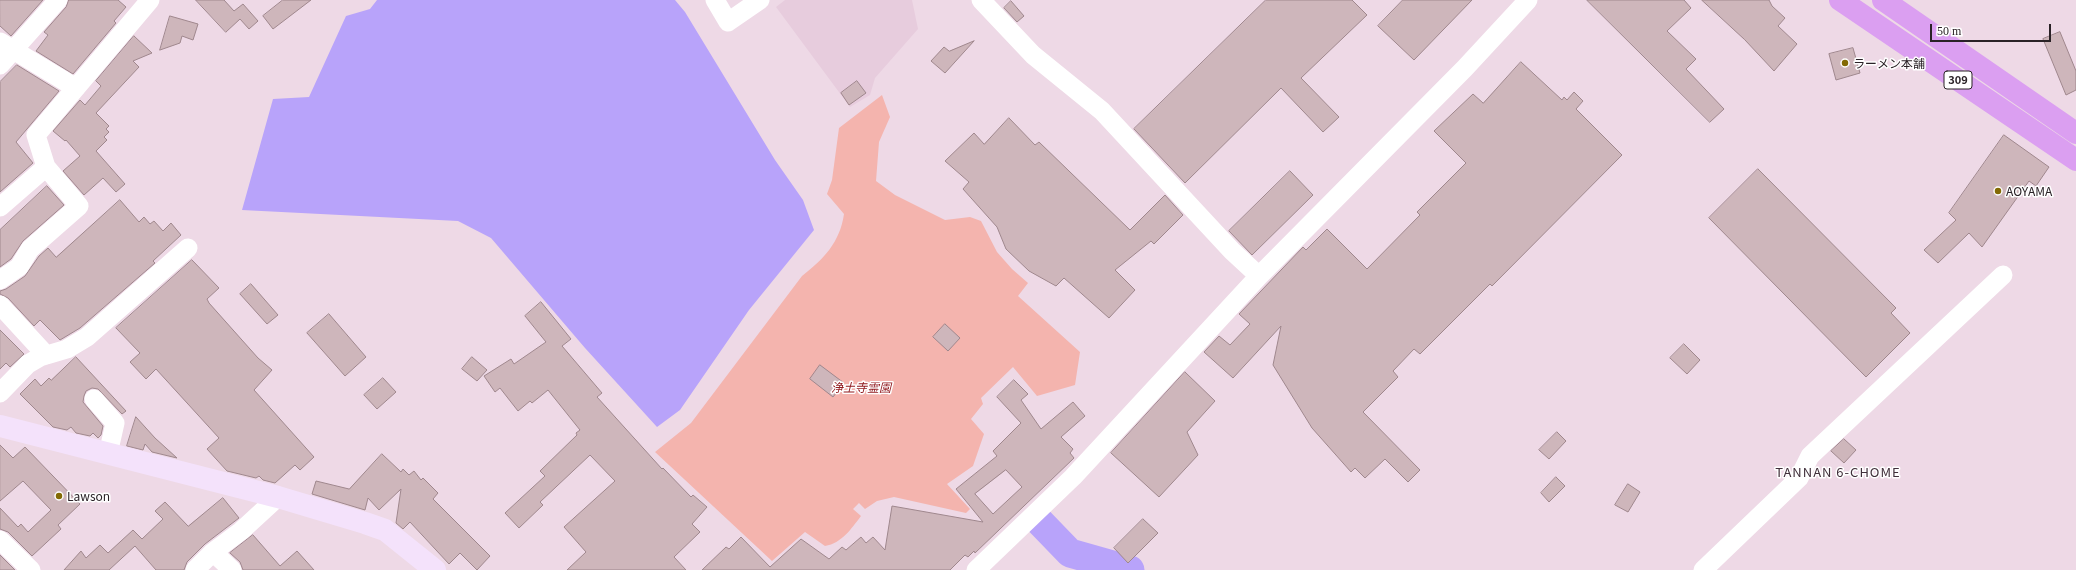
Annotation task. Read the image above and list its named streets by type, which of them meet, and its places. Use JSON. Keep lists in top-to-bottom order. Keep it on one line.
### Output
{"streets":{"highway":["309"]},"districts":["TANNAN 6-CHOME"],"parks":["浄土寺霊園"],"places":["ラーメン本舗","AOYAMA","Lawson"],"scale_bar":"50 m"}
